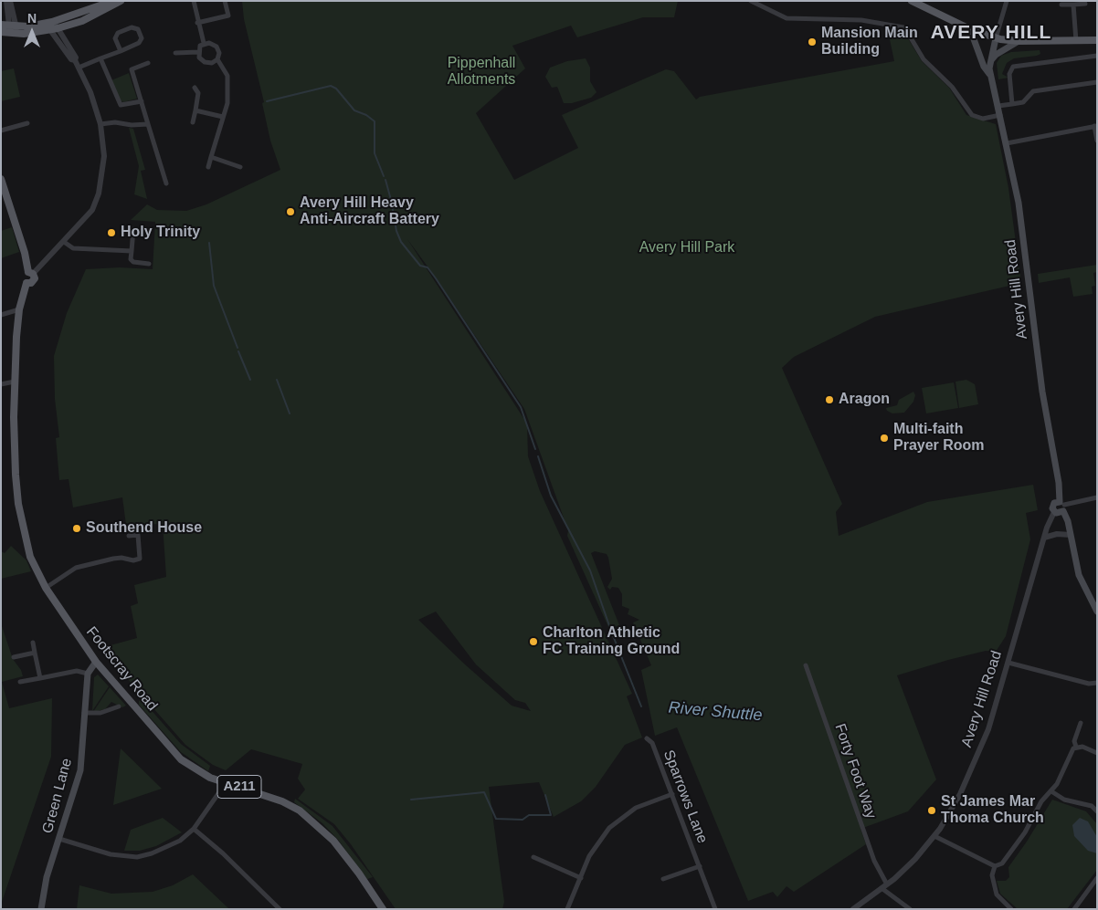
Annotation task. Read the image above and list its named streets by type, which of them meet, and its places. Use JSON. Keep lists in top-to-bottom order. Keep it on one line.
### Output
{"streets":{"main road":["Avery Hill Road","Footscray Road","A211","Green Lane"],"street":["Forty Foot Way","Sparrows Lane"]},"crossings":[["Avery Hill Road","Forty Foot Way"],["Footscray Road","A211"],["Footscray Road","Green Lane"]],"districts":["AVERY HILL"],"water":["River Shuttle"],"parks":["Pippenhall Allotments","Avery Hill Park"],"places":["Mansion Main Building","Avery Hill Heavy Anti-Aircraft Battery","Holy Trinity","Aragon","Multi-faith Prayer Room","Southend House","Charlton Athletic FC Training Ground","St James Mar Thoma Church"],"north":"top"}
